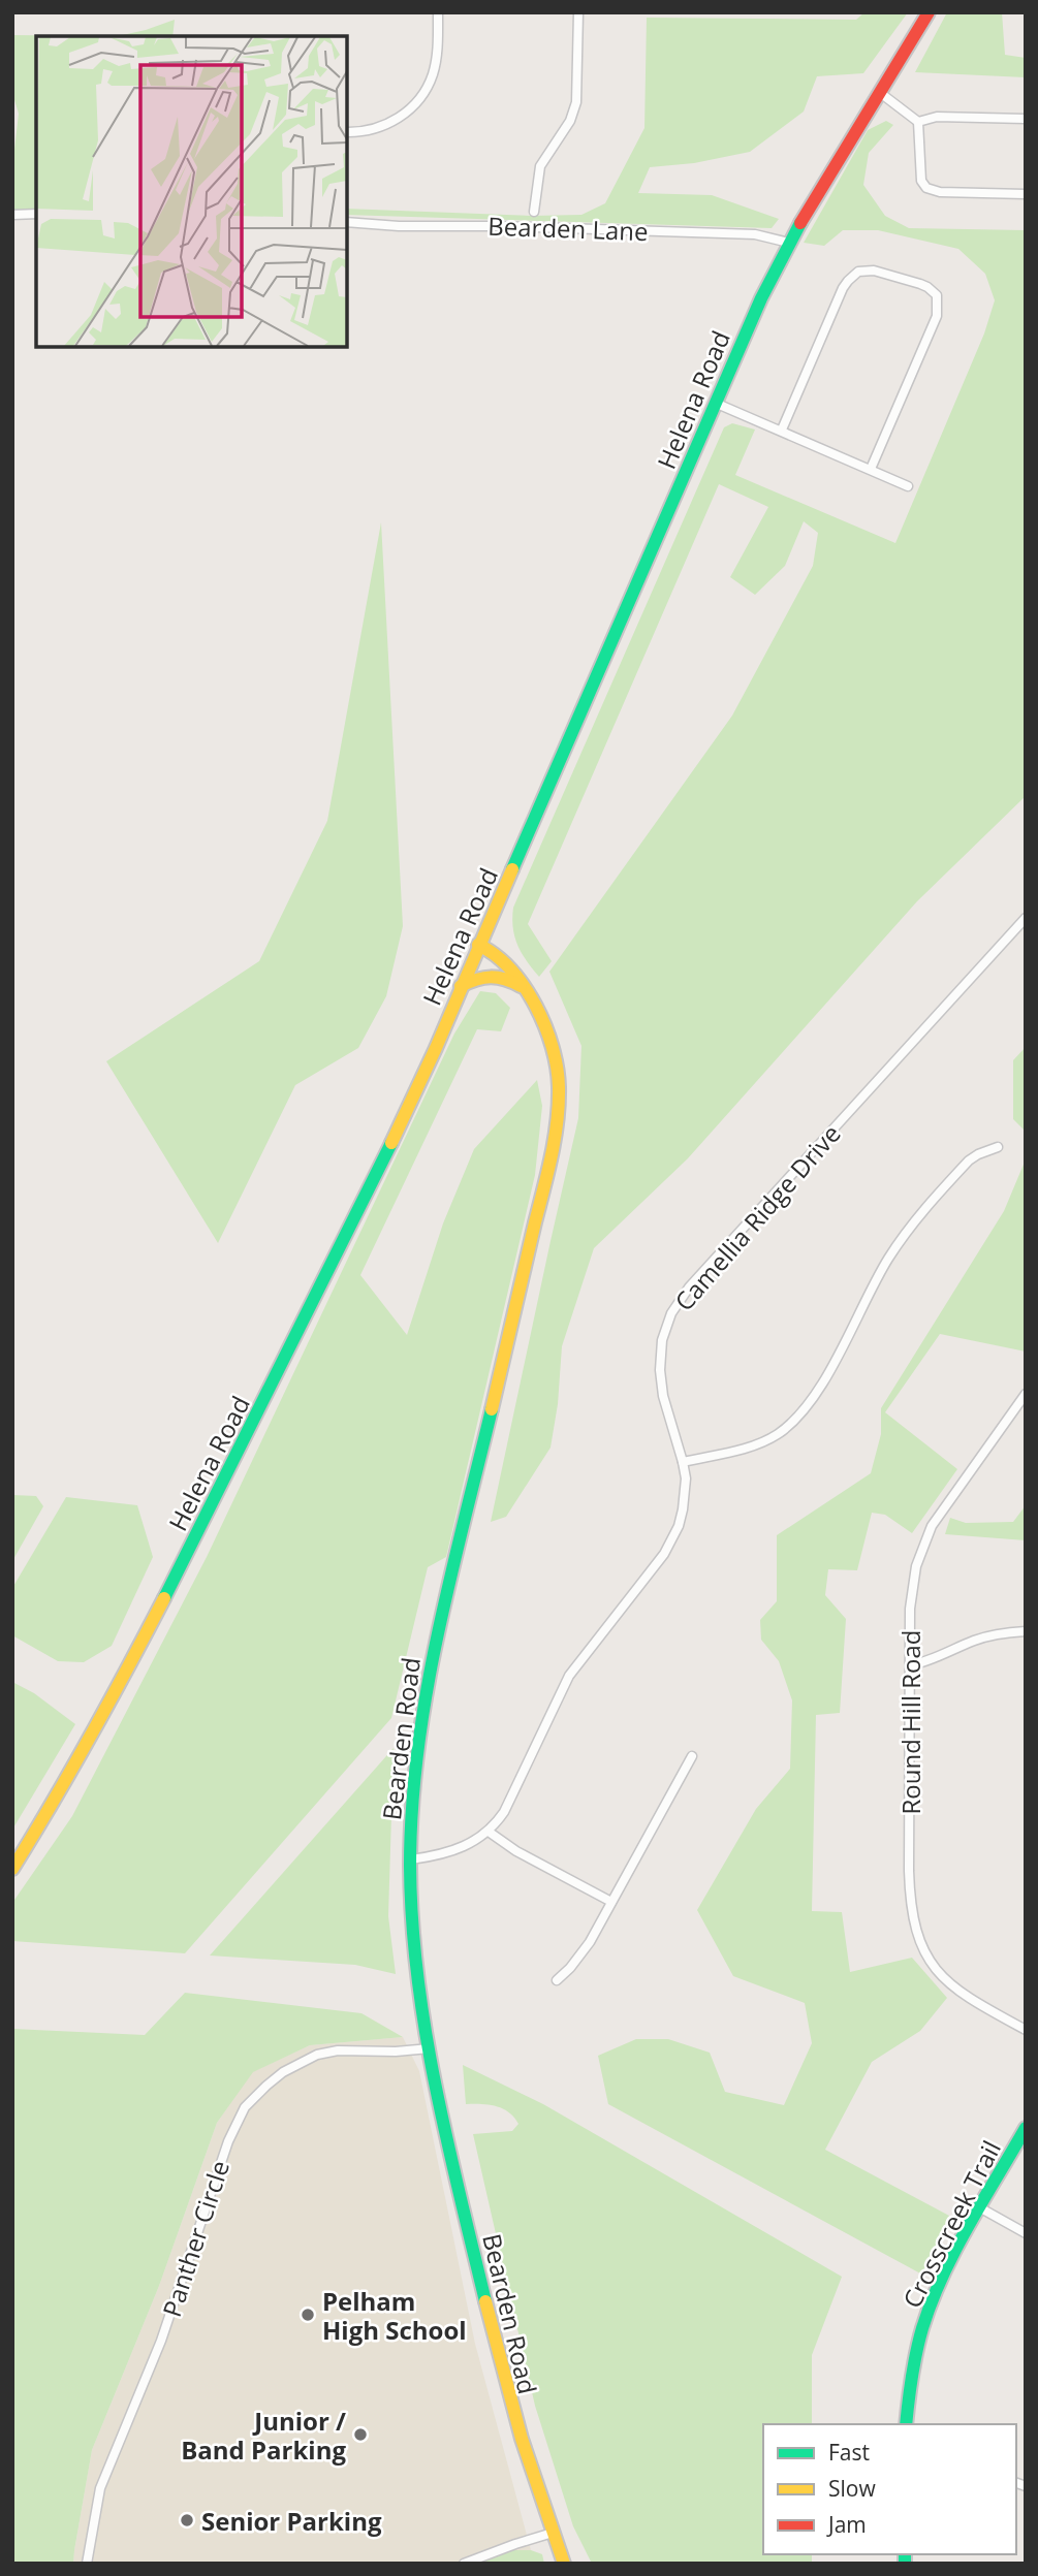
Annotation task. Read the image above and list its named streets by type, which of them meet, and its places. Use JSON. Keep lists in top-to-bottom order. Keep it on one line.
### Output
{"streets":{"street":["Bearden Lane","Helena Road","Camellia Ridge Drive","Round Hill Road","Bearden Road","Crosscreek Trail","Panther Circle"]},"crossings":[["Bearden Lane","Helena Road"],["Helena Road","Bearden Road"],["Bearden Road","Panther Circle"]],"places":["Pelham High School","Junior / Band Parking","Senior Parking"],"legend":["Fast","Slow","Jam"]}
